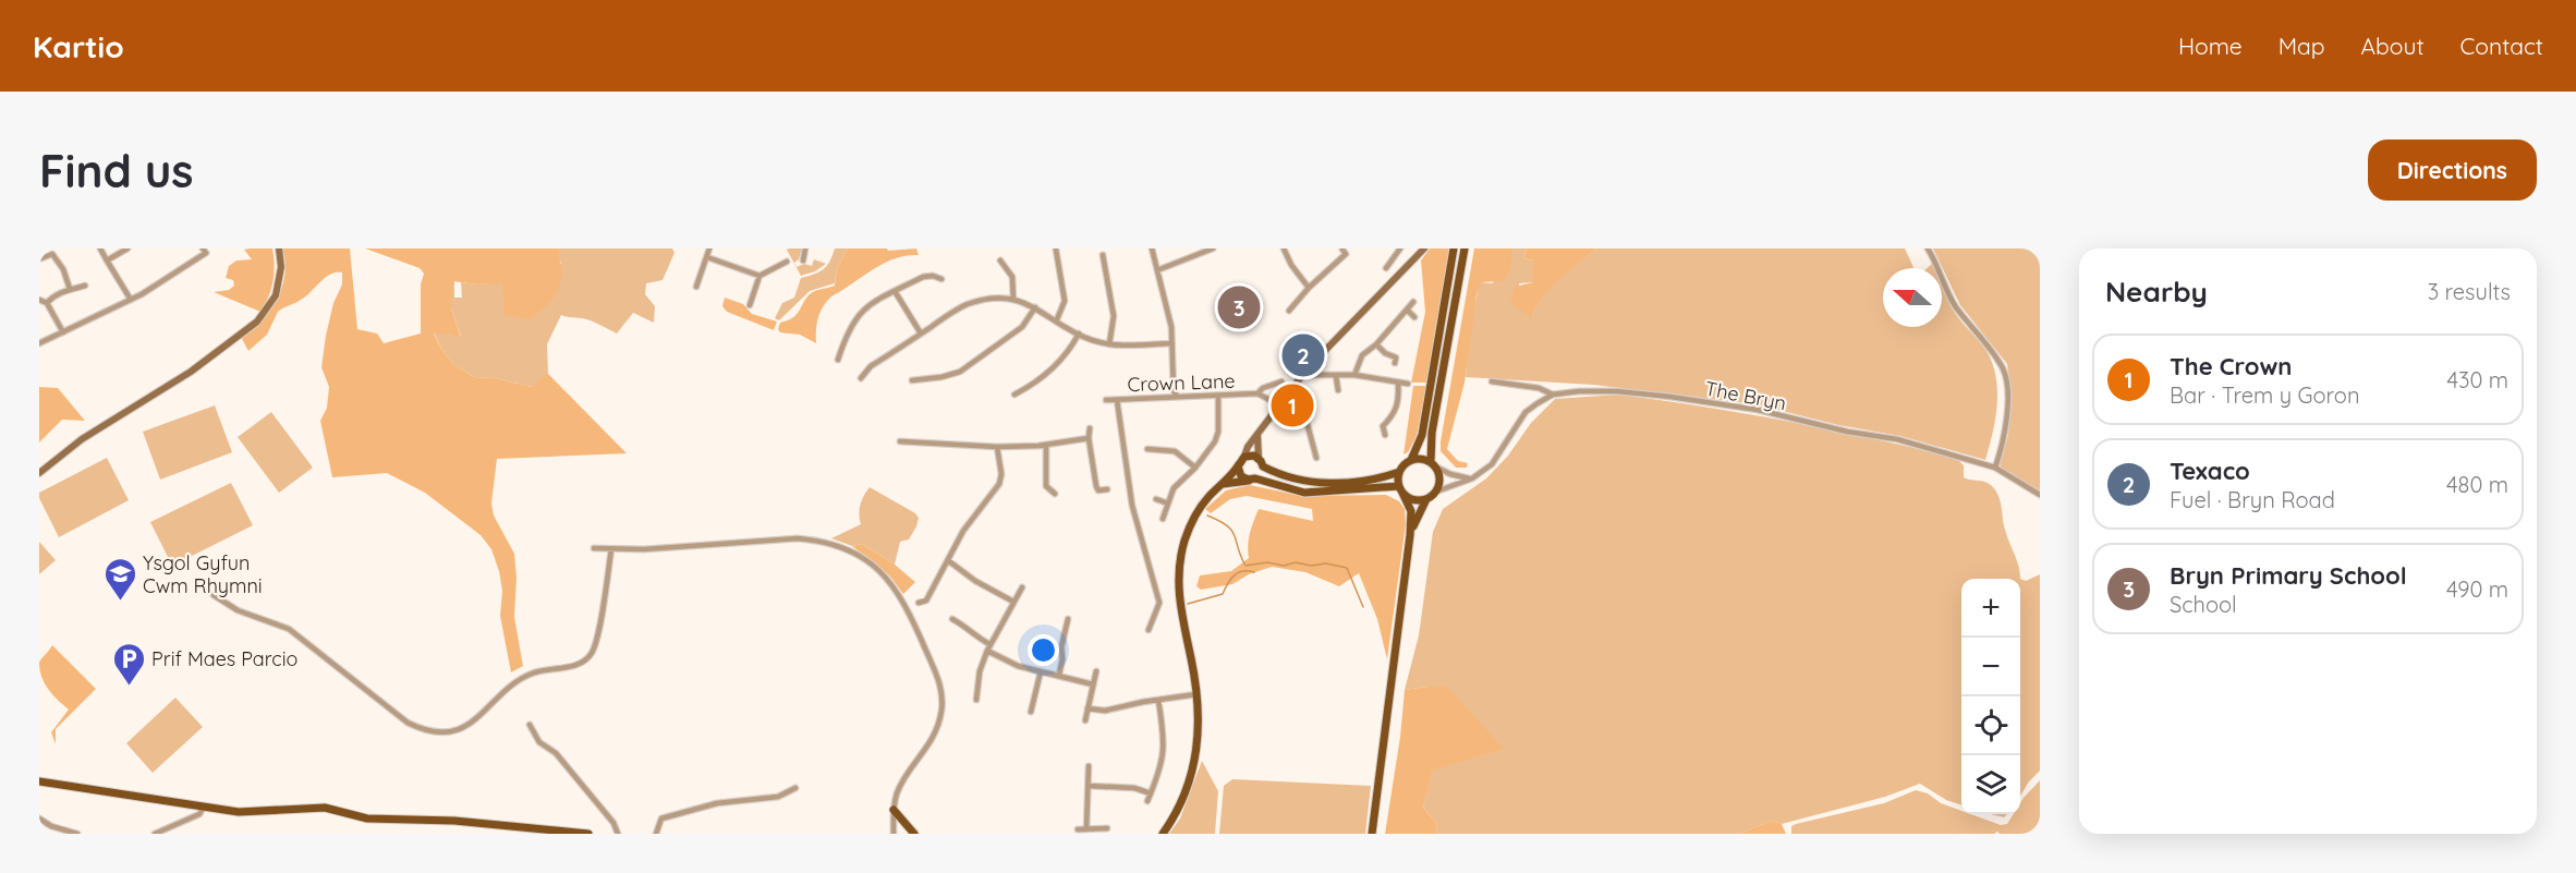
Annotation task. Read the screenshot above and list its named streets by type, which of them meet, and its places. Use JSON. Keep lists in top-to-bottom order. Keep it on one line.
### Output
{"streets":{"street":["Crown Lane","The Bryn"]},"places":{"school or university":["Ysgol Gyfun Cwm Rhymni"],"parking":["Prif Maes Parcio"]},"north":"left","page":{"header":"Kartio","nav":["Home","Map","About","Contact"],"buttons":"Directions","title":"Find us","heading":["Nearby","3 results"],"pins":["3","2","1"],"list":[{"mark":"1","name":"The Crown","note":"Bar · Trem y Goron","value":"430 m"},{"mark":"2","name":"Texaco","note":"Fuel · Bryn Road","value":"480 m"},{"mark":"3","name":"Bryn Primary School","note":"School","value":"490 m"}],"map_buttons":["+","−"]}}
